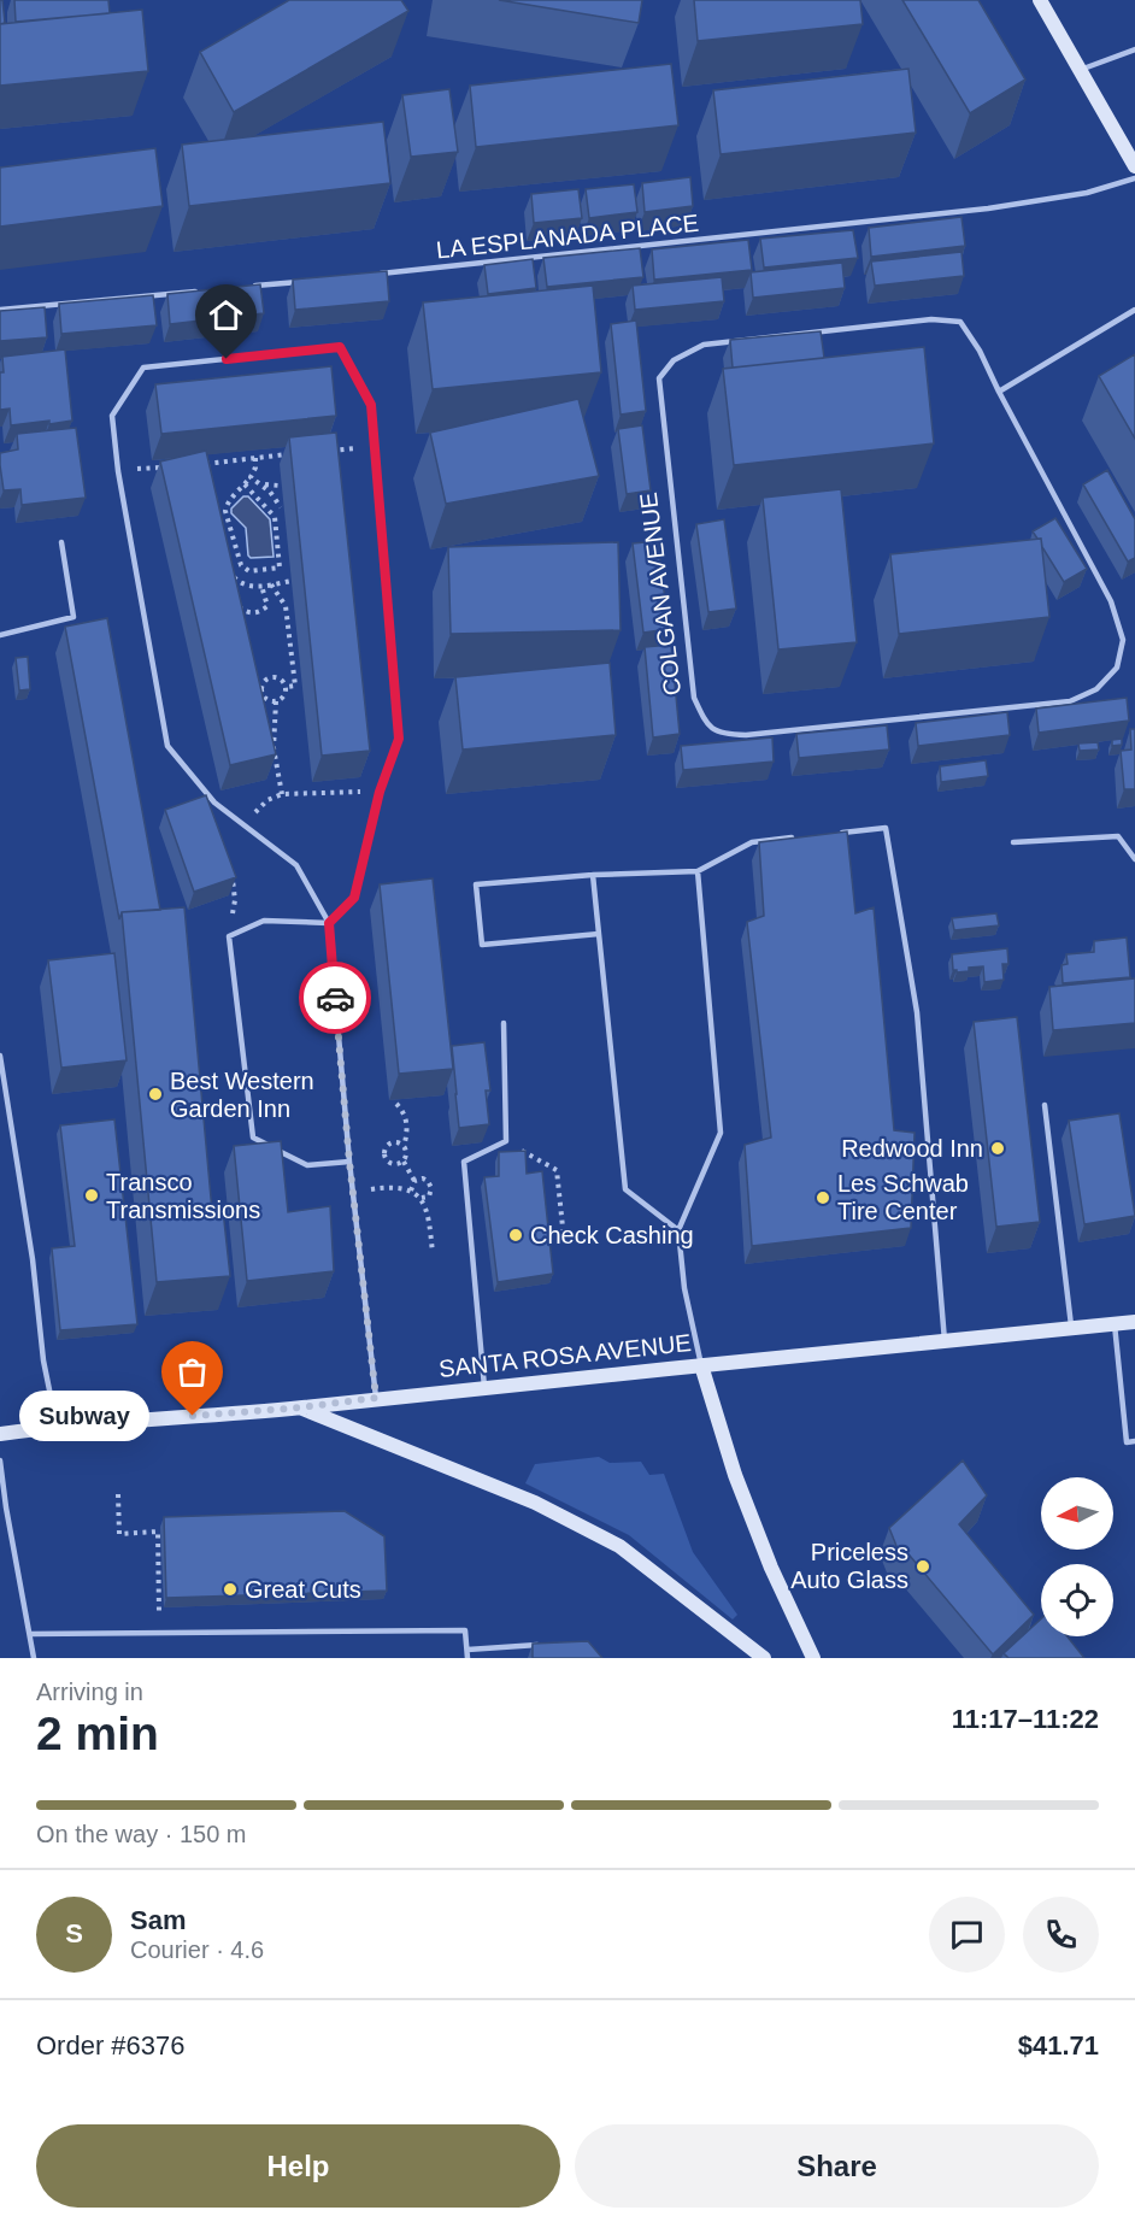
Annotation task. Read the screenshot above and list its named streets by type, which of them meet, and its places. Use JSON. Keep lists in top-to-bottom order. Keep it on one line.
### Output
{"streets":{"main road":["SANTA ROSA AVENUE"],"lane":["LA ESPLANADA PLACE","COLGAN AVENUE"]},"places":["Best Western Garden Inn","Redwood Inn","Transco Transmissions","Les Schwab Tire Center","Check Cashing","Subway","Priceless Auto Glass","Great Cuts"],"north":"left","page":{"bubble":"Subway","heading":["2 min","Arriving in","11:17–11:22"],"panel":["Sam","Courier · 4.6","Order #6376","$41.71"],"bar":"On the way · 150 m","round":"S","buttons":["Help","Share"]}}
